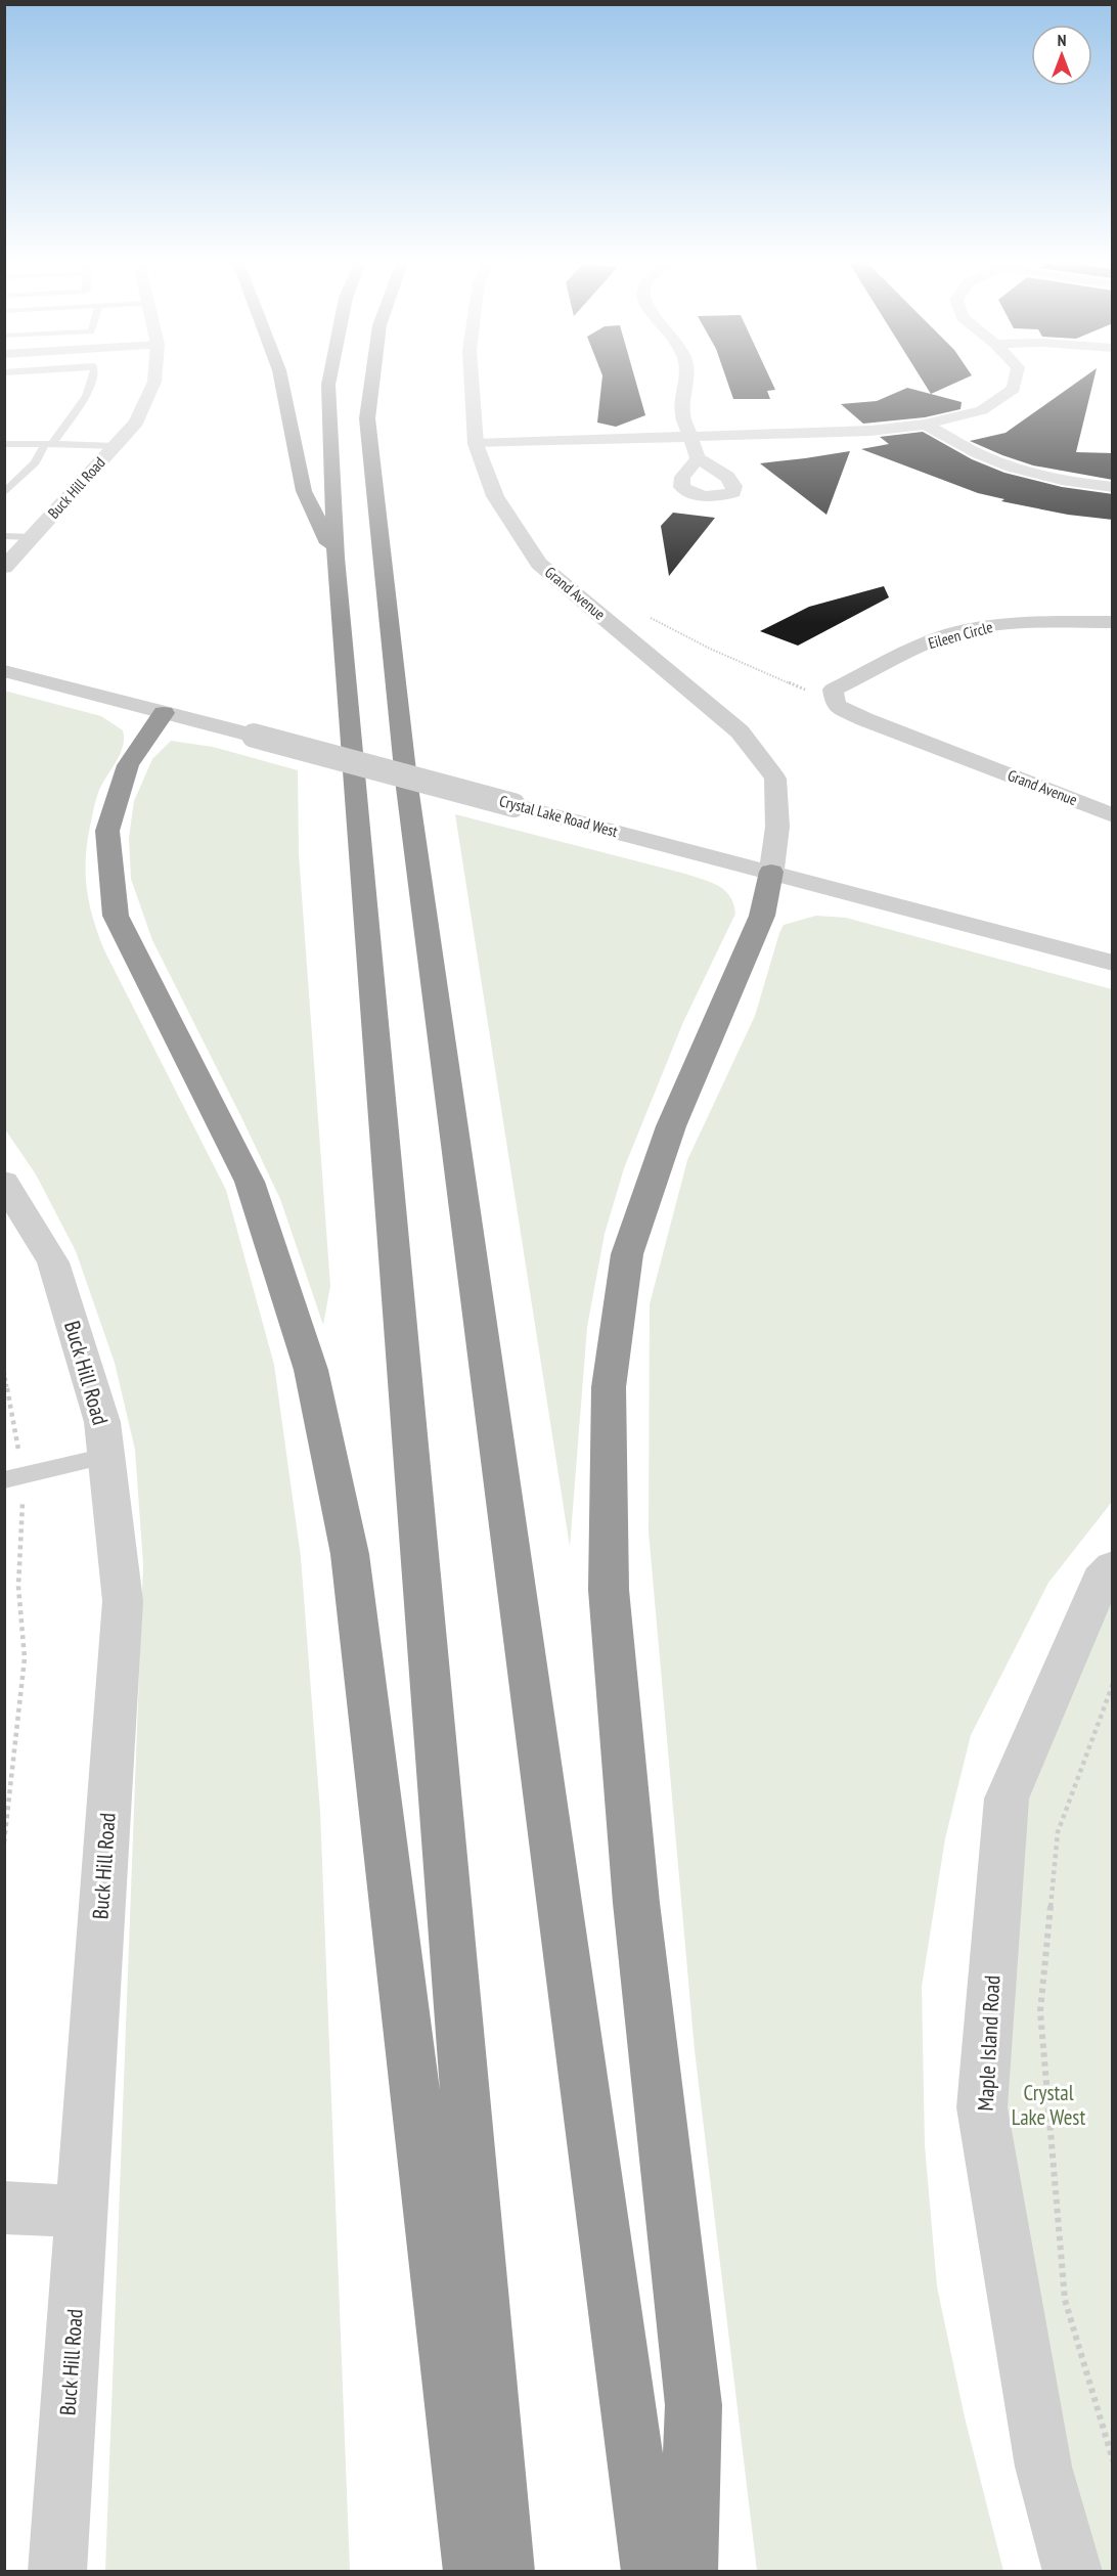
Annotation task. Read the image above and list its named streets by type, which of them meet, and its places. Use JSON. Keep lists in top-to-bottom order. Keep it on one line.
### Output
{"streets":{"street":["Buck Hill Road","Grand Avenue","Eileen Circle","Crystal Lake Road West","Maple Island Road"]},"crossings":[["Grand Avenue","Eileen Circle"],["Grand Avenue","Crystal Lake Road West"]],"parks":["Crystal Lake West"],"north":"top"}
